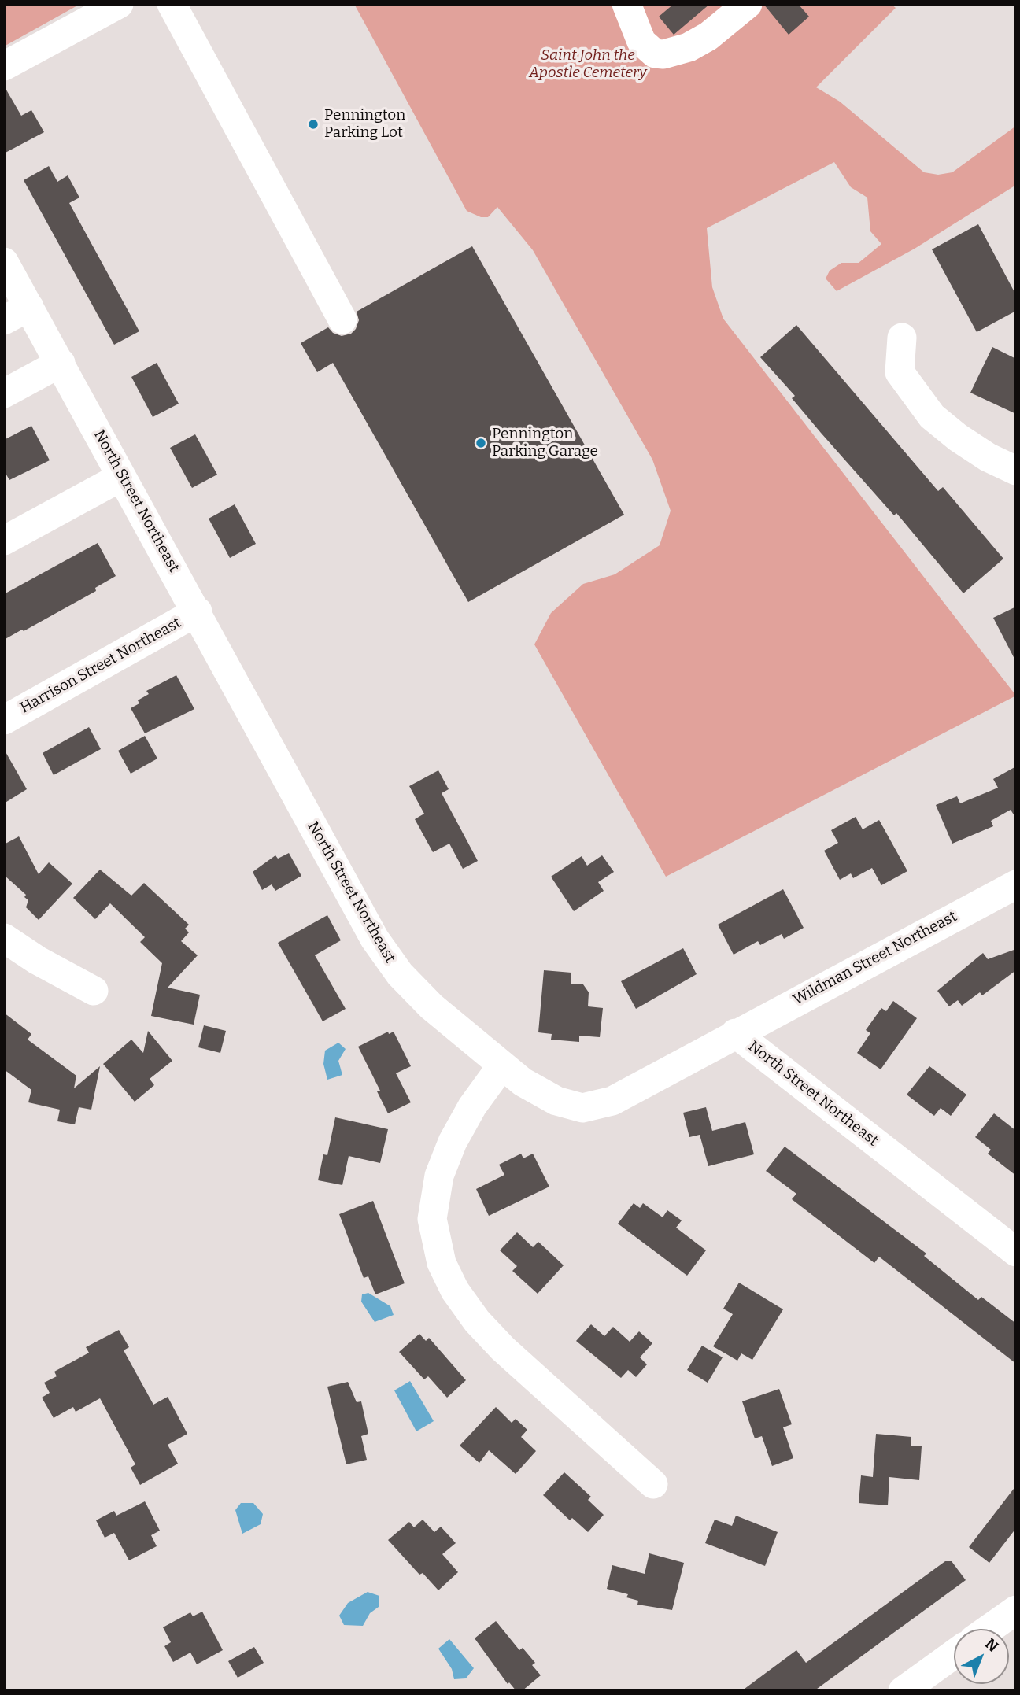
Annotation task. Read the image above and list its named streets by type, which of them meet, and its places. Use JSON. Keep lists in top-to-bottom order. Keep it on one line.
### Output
{"streets":{"street":["North Street Northeast","Harrison Street Northeast","Wildman Street Northeast"]},"crossings":[["North Street Northeast","Harrison Street Northeast"],["North Street Northeast","Wildman Street Northeast"]],"parks":["Saint John the Apostle Cemetery"],"places":["Pennington Parking Lot","Pennington Parking Garage"],"north":"top right"}
